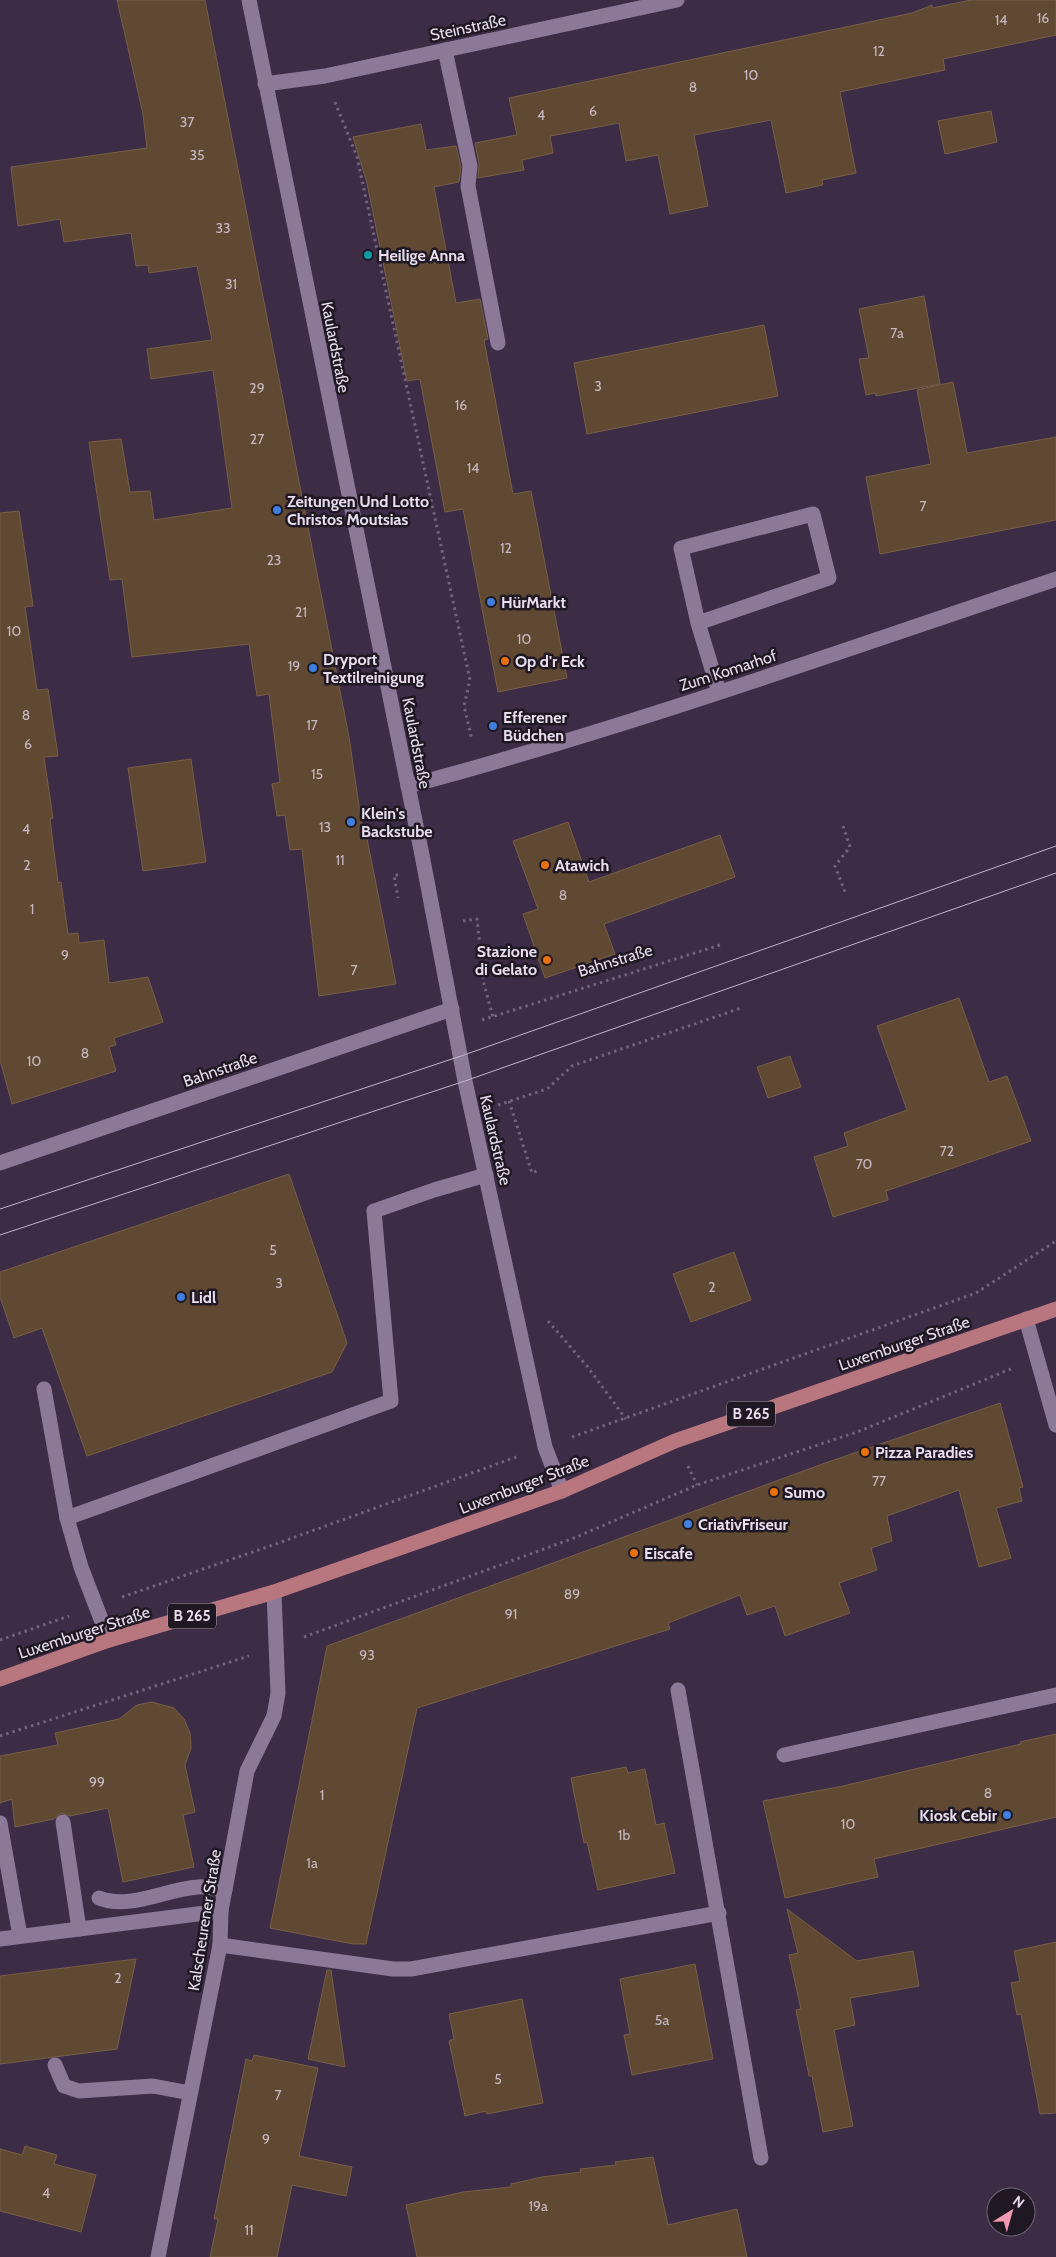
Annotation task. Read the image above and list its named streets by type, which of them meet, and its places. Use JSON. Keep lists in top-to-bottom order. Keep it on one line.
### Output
{"streets":{"main road":["Luxemburger Straße","B 265"],"street":["Steinstraße","Kaulardstraße","Zum Komarhof","Bahnstraße","Kalscheurener Straße"]},"crossings":[["Steinstraße","Kaulardstraße"],["Kaulardstraße","Zum Komarhof"],["Kaulardstraße","Bahnstraße"],["Kaulardstraße","Luxemburger Straße"],["Luxemburger Straße","Kalscheurener Straße"]],"places":["Heilige Anna","Zeitungen Und Lotto Christos Moutsias","HürMarkt","Op d'r Eck","Dryport Textilreinigung","Efferener Büdchen","Klein's Backstube","Atawich","Stazione di Gelato","Lidl","Pizza Paradies","Sumo","CriativFriseur","Eiscafe","Kiosk Cebir"],"house_numbers":["16","14","12","10","8","6","4","37","35","33","31","7a","3","29","16","27","14","7","12","23","21","10","10","19","8","17","6","15","13","4","11","2","8","1","9","7","8","10","72","70","5","3","2","77","89","91","93","99","8","1","10","1b","1a","2","5a","5","7","9","4","19a","11"],"north":"top right"}
